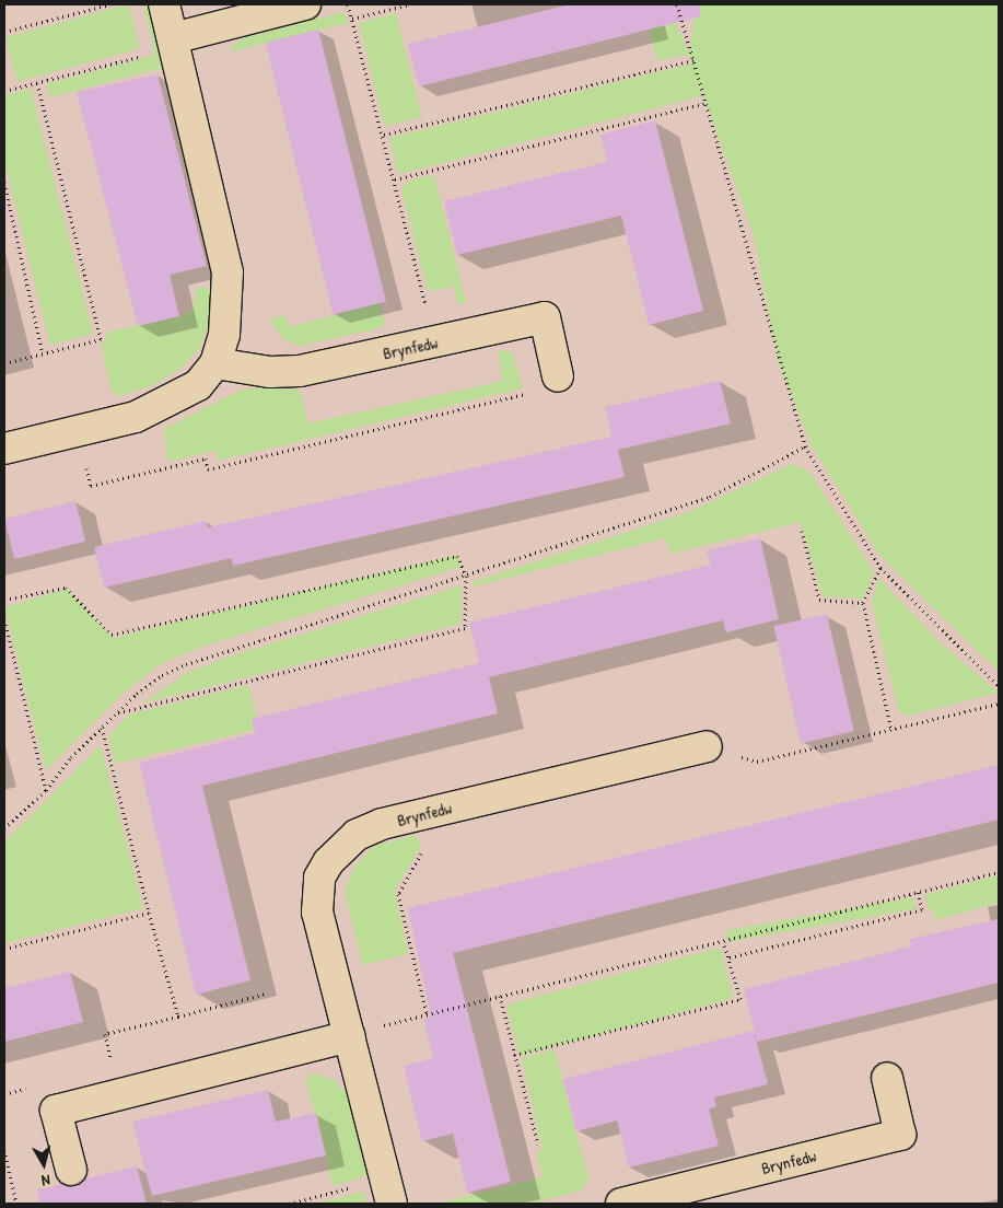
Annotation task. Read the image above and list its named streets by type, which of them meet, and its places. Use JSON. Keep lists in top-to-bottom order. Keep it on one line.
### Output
{"streets":{"street":["Brynfedw"]},"north":"bottom"}
